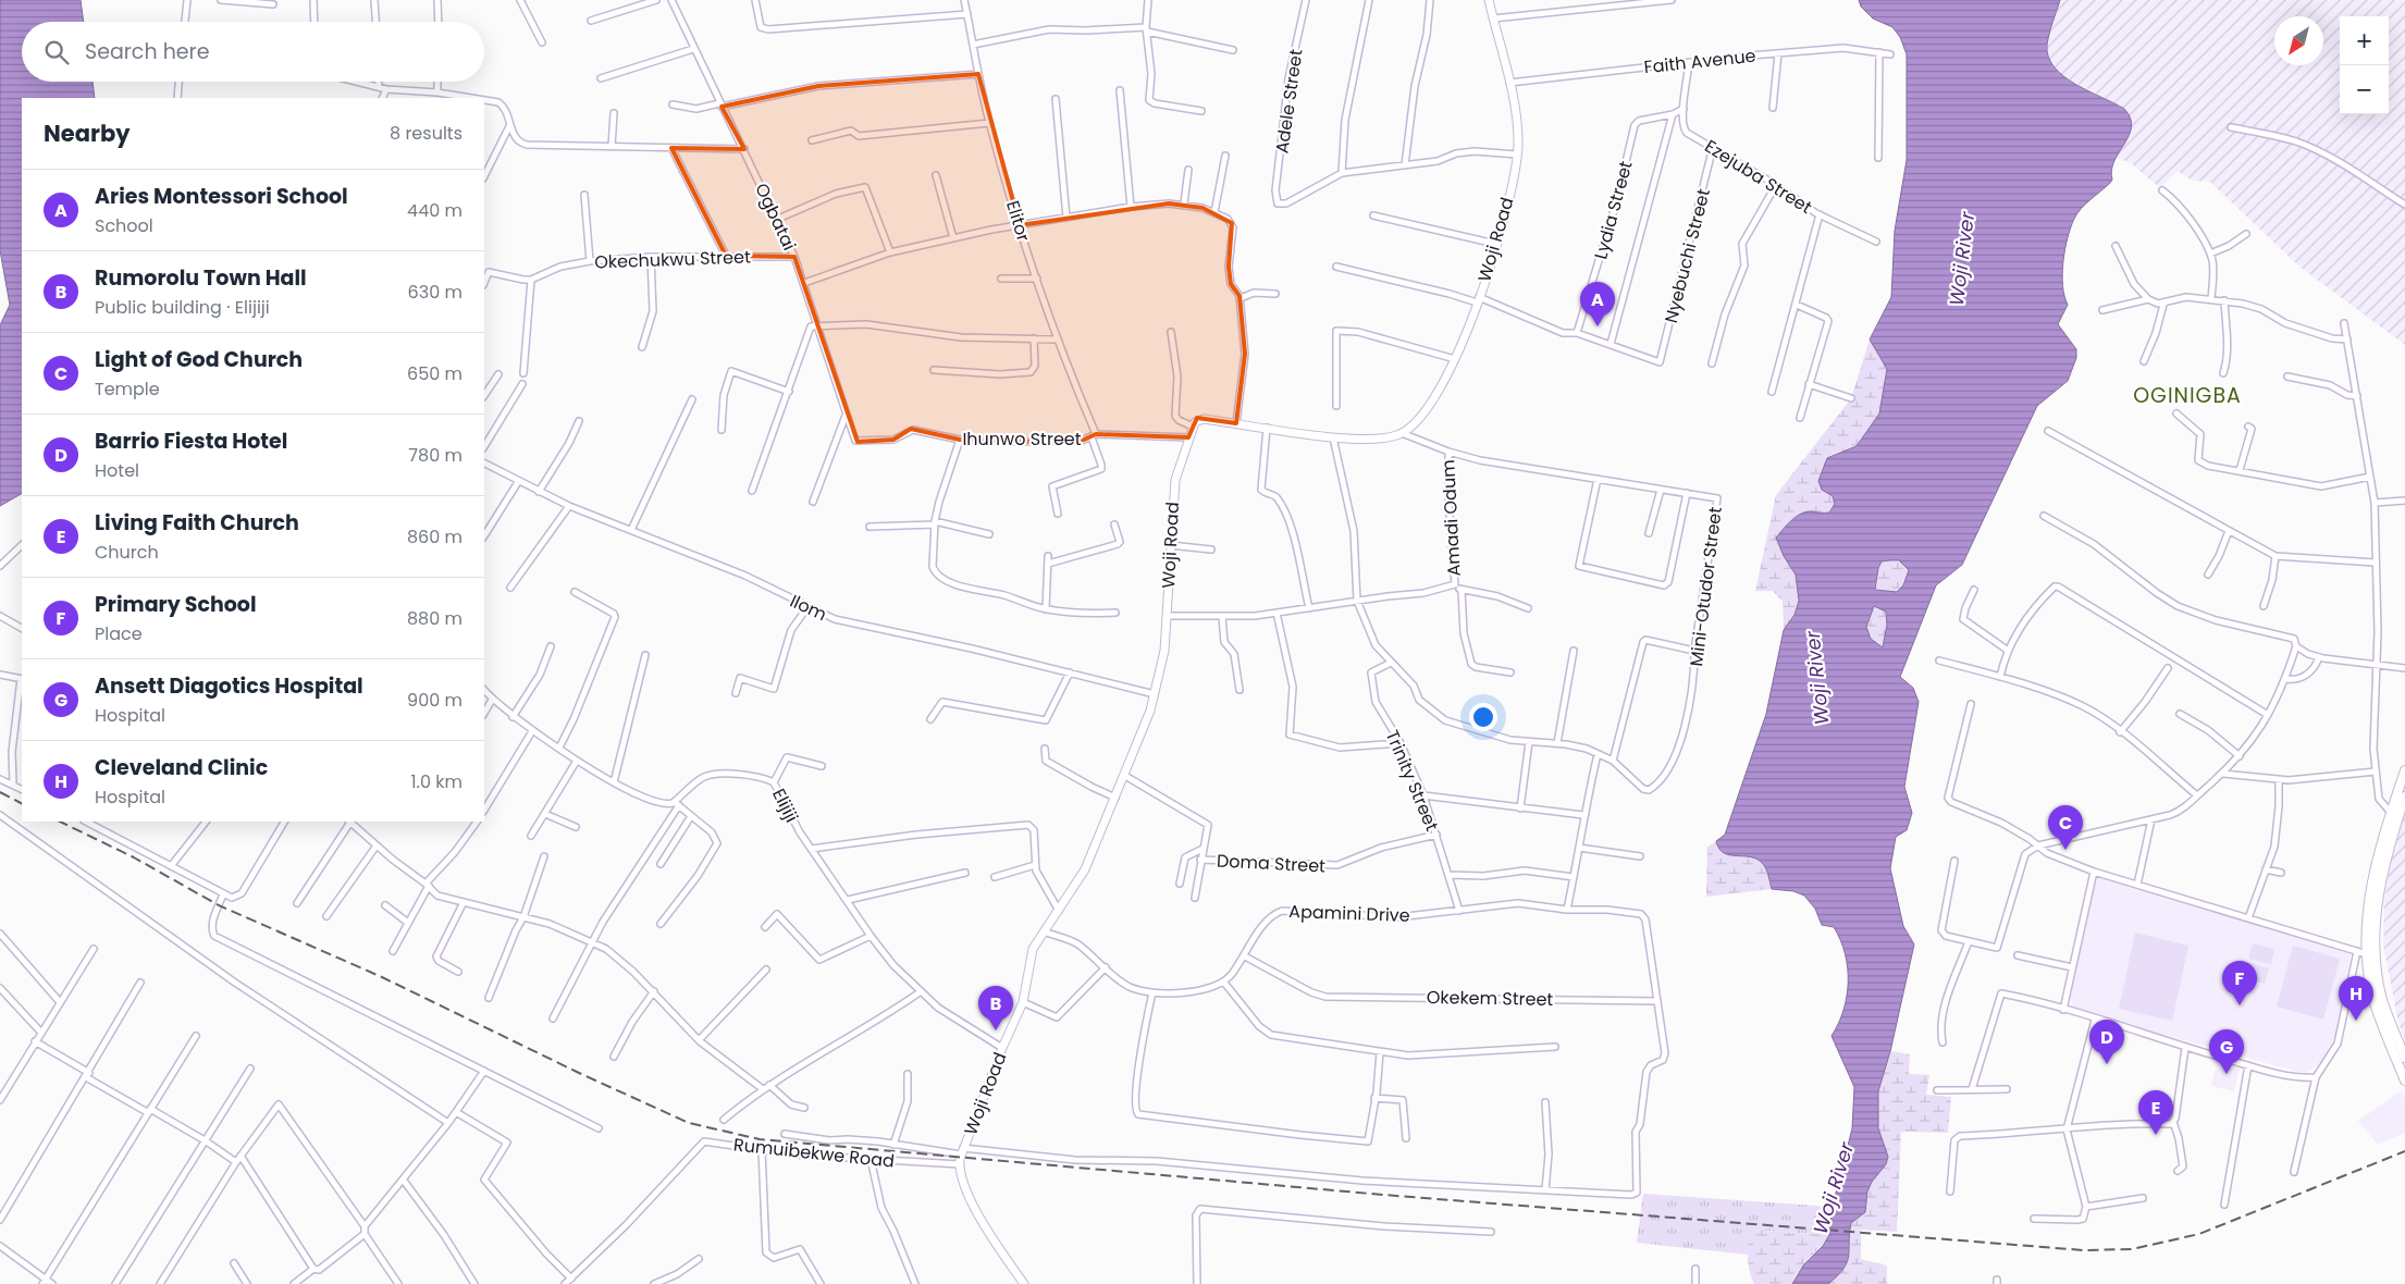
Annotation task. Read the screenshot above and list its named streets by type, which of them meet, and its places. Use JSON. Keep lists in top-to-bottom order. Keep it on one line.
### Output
{"streets":{"main road":["Woji Road"],"street":["Faith Avenue","Adele Street","Ezejuba Street","Lydia Street","Ogbatai","Elitor","Nyebuchi Street","Okechukwu Street","Ihunwo Street","Amadi Odum","Mini-Otudor Street","Ilom","Trinity Street","Elijiji","Doma Street","Apamini Drive","Okekem Street","Rumuibekwe Road"]},"crossings":[["Faith Avenue","Ezejuba Street"],["Faith Avenue","Woji Road"],["Ezejuba Street","Nyebuchi Street"],["Ogbatai","Okechukwu Street"],["Ogbatai","Ihunwo Street"],["Elitor","Ihunwo Street"],["Woji Road","Ihunwo Street"],["Woji Road","Amadi Odum"],["Woji Road","Mini-Otudor Street"],["Woji Road","Ilom"],["Woji Road","Elijiji"],["Woji Road","Doma Street"],["Woji Road","Rumuibekwe Road"],["Amadi Odum","Mini-Otudor Street"],["Mini-Otudor Street","Trinity Street"],["Trinity Street","Doma Street"],["Trinity Street","Apamini Drive"],["Apamini Drive","Okekem Street"]],"districts":["OGINIGBA"],"water":["Woji River"],"north":"bottom left","page":{"map_buttons":["+","−"],"search":"Search here","heading":["Nearby","8 results"],"list":[{"mark":"A","name":"Aries Montessori School","note":"School","value":"440 m"},{"mark":"B","name":"Rumorolu Town Hall","note":"Public building · Elijiji","value":"630 m"},{"mark":"C","name":"Light of God Church","note":"Temple","value":"650 m"},{"mark":"D","name":"Barrio Fiesta Hotel","note":"Hotel","value":"780 m"},{"mark":"E","name":"Living Faith Church","note":"Church","value":"860 m"},{"mark":"F","name":"Primary School","note":"Place","value":"880 m"},{"mark":"G","name":"Ansett Diagotics Hospital","note":"Hospital","value":"900 m"},{"mark":"H","name":"Cleveland Clinic","note":"Hospital","value":"1.0 km"}],"pins":["A","C","F","H","B","D","G","E"]}}
